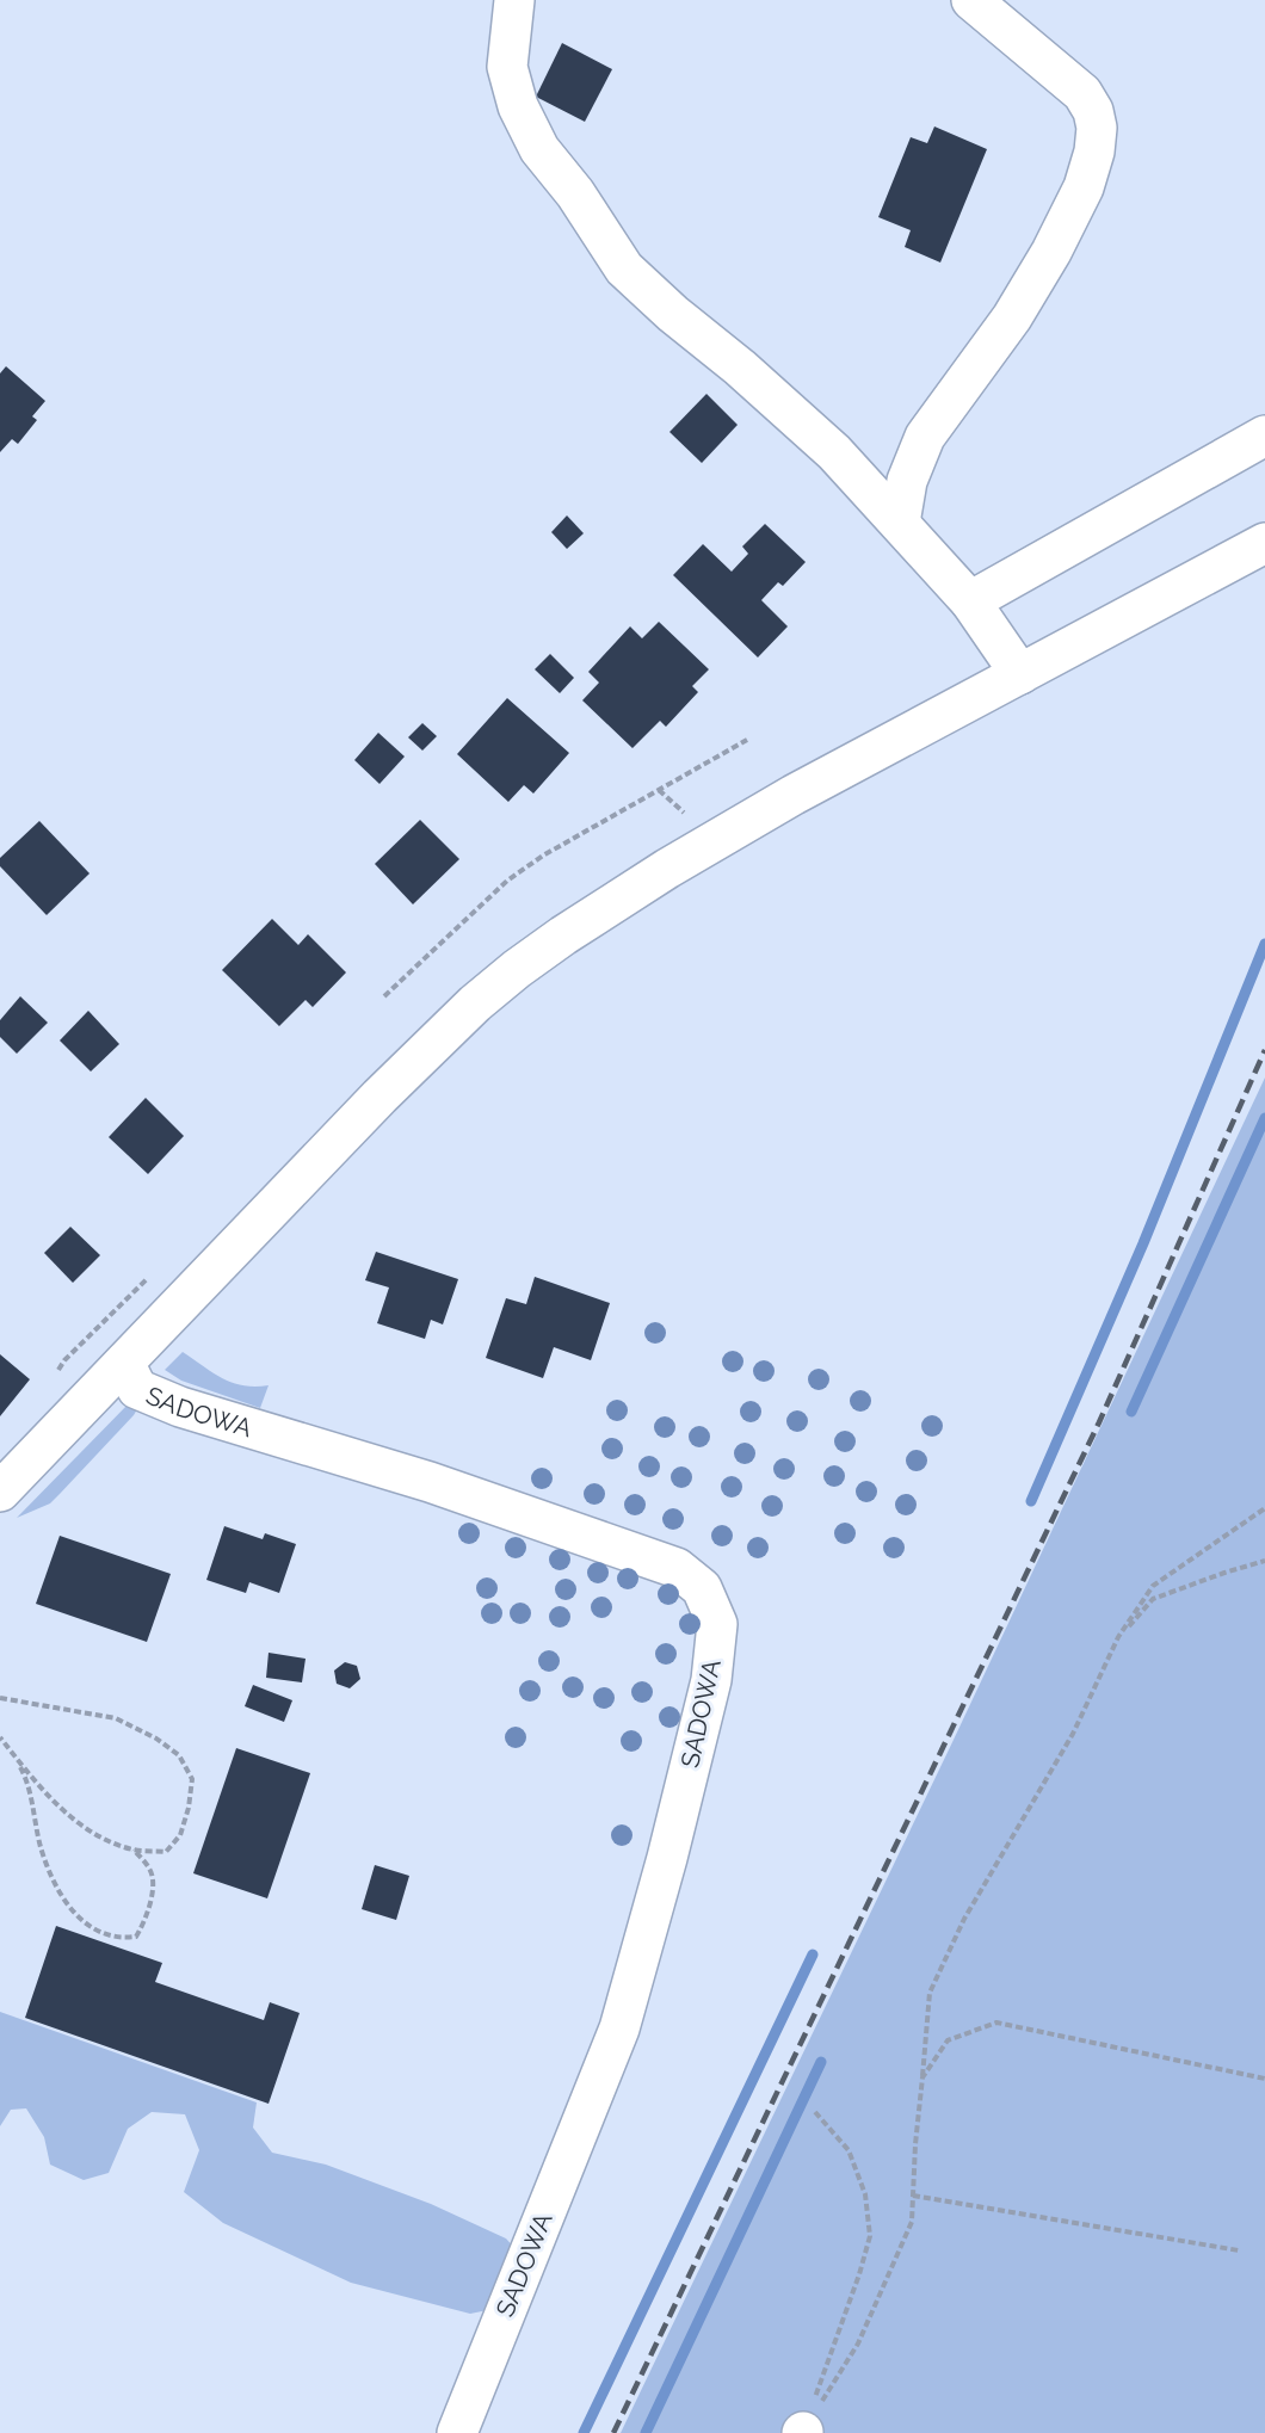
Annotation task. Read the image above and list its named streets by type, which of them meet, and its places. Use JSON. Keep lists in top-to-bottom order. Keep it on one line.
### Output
{"streets":{"street":["SADOWA"]}}
